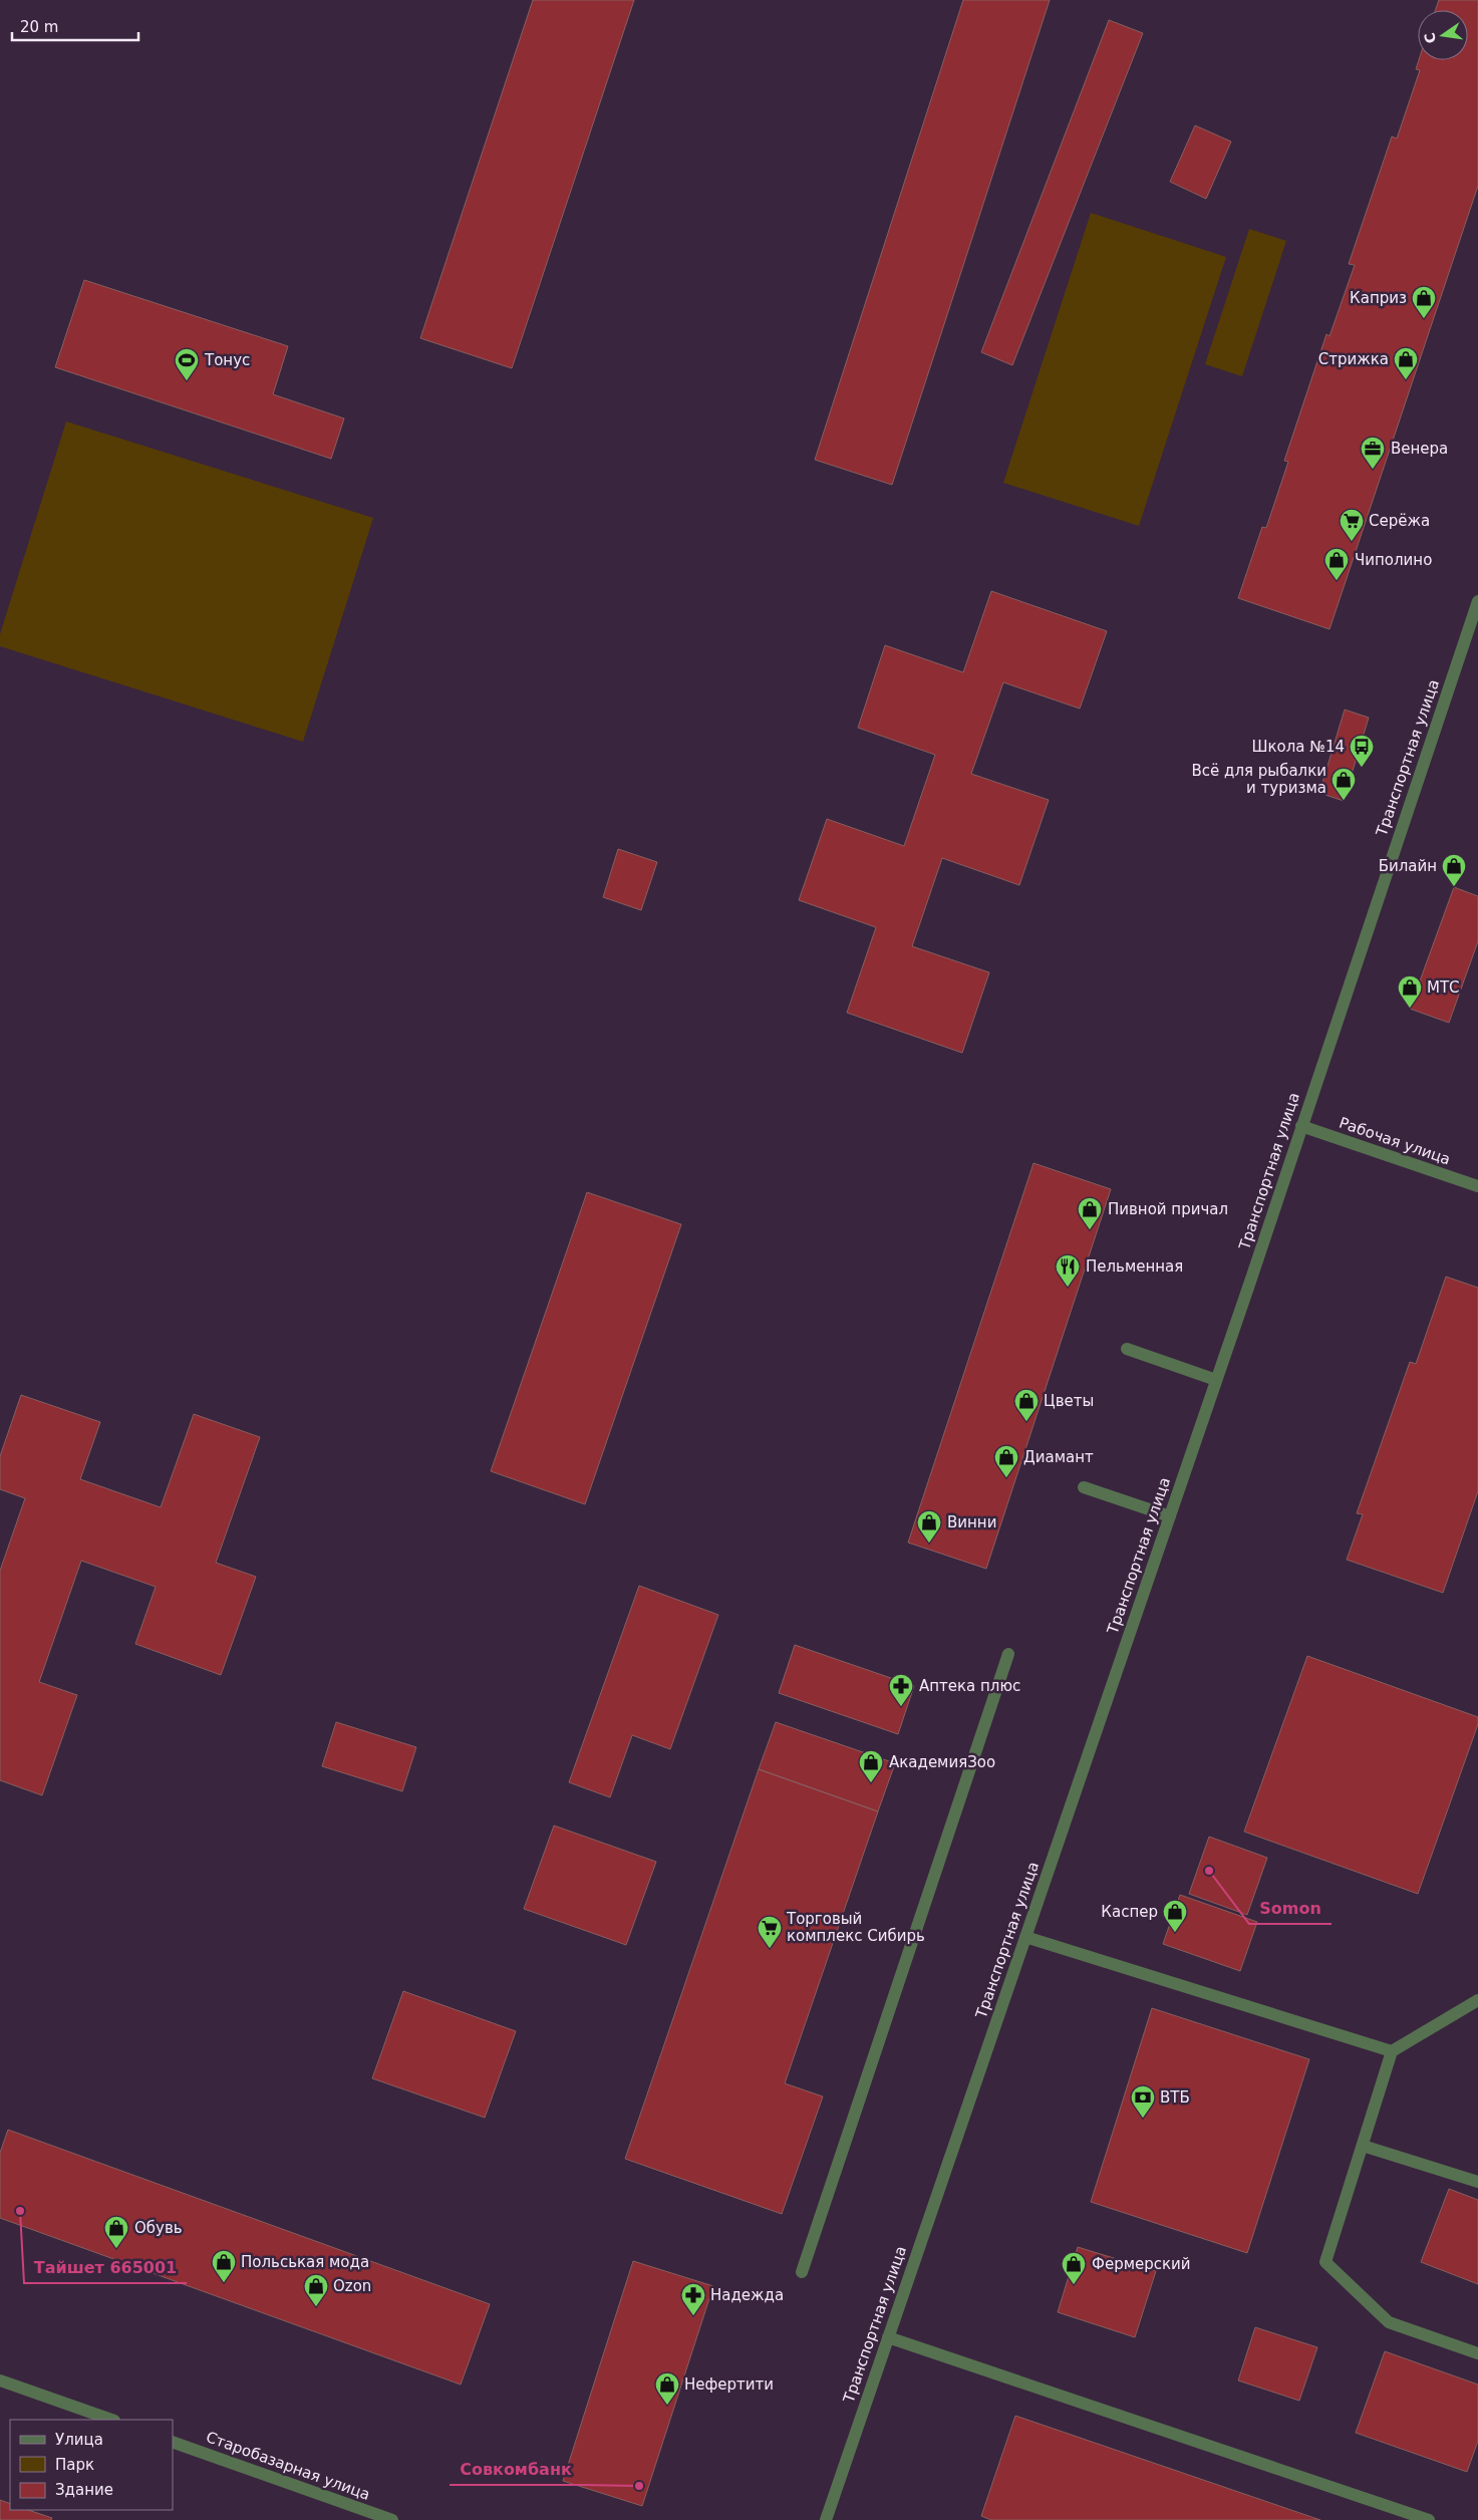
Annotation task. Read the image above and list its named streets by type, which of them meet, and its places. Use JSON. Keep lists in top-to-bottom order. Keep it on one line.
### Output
{"streets":{"street":["Транспортная улица","Рабочая улица","Старобазарная улица"]},"crossings":[["Транспортная улица","Рабочая улица"]],"places":{"shop":["Каприз","Стрижка","Чиполино","Всё для рыбалки и туризма","Билайн","МТС","Пивной причал","Цветы","Диамант","Винни","АкадемияЗоо","Каспер","Обувь","Польськая мода","Фермерский","Ozon","Нефертити"],"sports":["Тонус"],"office":["Венера"],"supermarket":["Серёжа","Торговый комплекс Сибирь"],"bus stop":["Школа №14"],"restaurant":["Пельменная"],"pharmacy":["Аптека плюс","Надежда"],"other":["Somon","Тайшет 665001","Совкомбанк"],"bank":["ВТБ"]},"legend":["Улица","Парк","Здание"],"scale_bar":"20 m","north":"left"}
